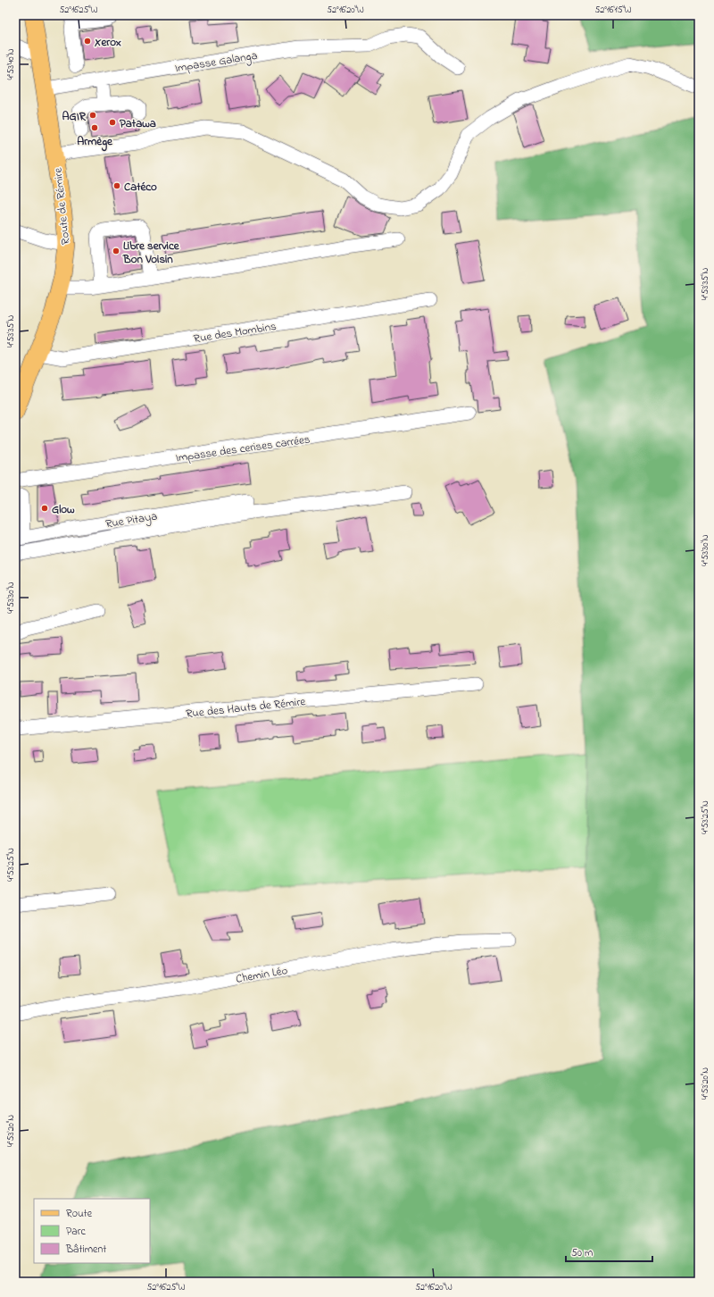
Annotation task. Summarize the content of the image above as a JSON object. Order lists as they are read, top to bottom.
{
  "streets": {
    "main road": ["Route de Rémire"],
    "street": [
      "Impasse Galanga",
      "Rue des Mombins",
      "Impasse des cerises carrées",
      "Rue Pitaya",
      "Rue des Hauts de Rémire",
      "Chemin Léo"
    ]
  },
  "crossings": [
    ["Impasse Galanga", "Route de Rémire"],
    ["Route de Rémire", "Rue des Mombins"]
  ],
  "places": [
    "Xerox",
    "AGIR",
    "Patawa",
    "Armège",
    "Catéco",
    "Libre service Bon Voisin",
    "Glow"
  ],
  "legend": ["Route", "Parc", "Bâtiment"],
  "scale_bar": "50 m",
  "coordinates": [
    "52°16'25\"W",
    "52°16'20\"W",
    "52°16'15\"W",
    "4°53'40\"N",
    "4°53'35\"N",
    "4°53'30\"N",
    "4°53'25\"N",
    "4°53'20\"N"
  ]
}
